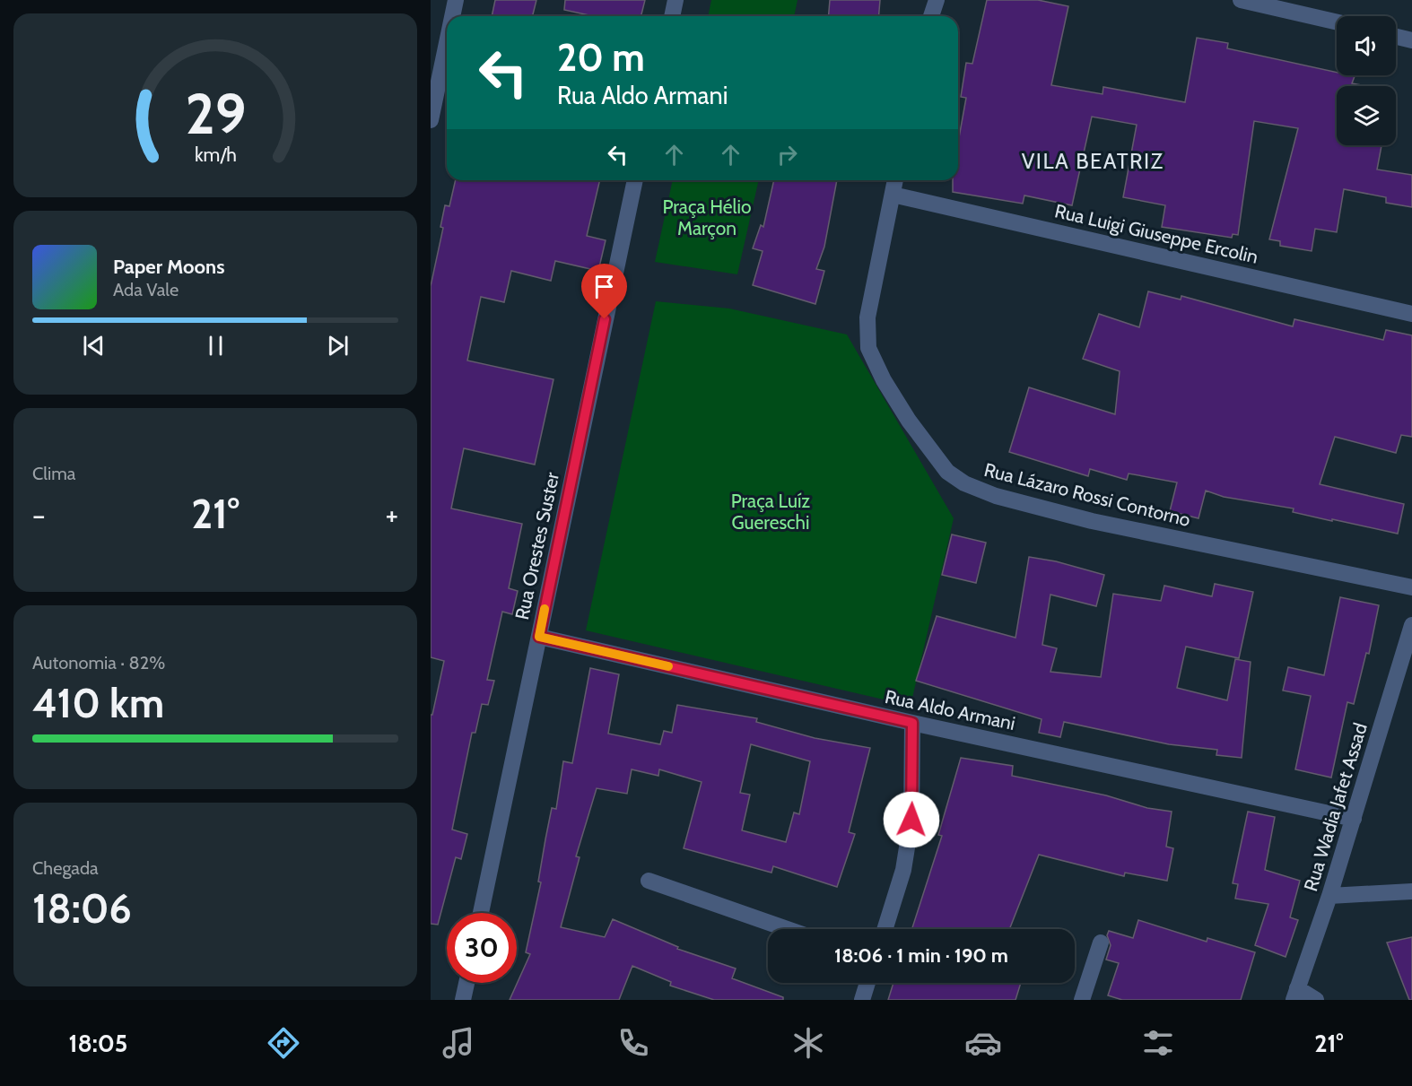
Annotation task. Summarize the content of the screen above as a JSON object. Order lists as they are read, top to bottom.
{
  "streets": {
    "street": [
      "Rua Luigi Giuseppe Ercolin",
      "Rua Lázaro Rossi Contorno",
      "Rua Orestes Suster",
      "Rua Aldo Armani",
      "Rua Wadia Jafet Assad"
    ]
  },
  "crossings": [
    ["Rua Luigi Giuseppe Ercolin", "Rua Lázaro Rossi Contorno"],
    ["Rua Orestes Suster", "Rua Aldo Armani"],
    ["Rua Aldo Armani", "Rua Wadia Jafet Assad"]
  ],
  "districts": ["VILA BEATRIZ"],
  "parks": ["Praça Hélio Marçon", "Praça Luíz Guereschi"],
  "page": {
    "turn": ["20 m", "Rua Aldo Armani"],
    "song": ["Paper Moons", "Ada Vale"],
    "tile": [
      "Clima",
      ["Autonomia · 82%", "410 km"],
      ["Chegada", "18:06"]
    ],
    "heat": ["−", "21°", "+"],
    "limit": "30",
    "trip": "18:06 · 1 min · 190 m",
    "tabs": ["18:05", "21°"],
    "gauge": ["29", "km/h"]
  }
}
